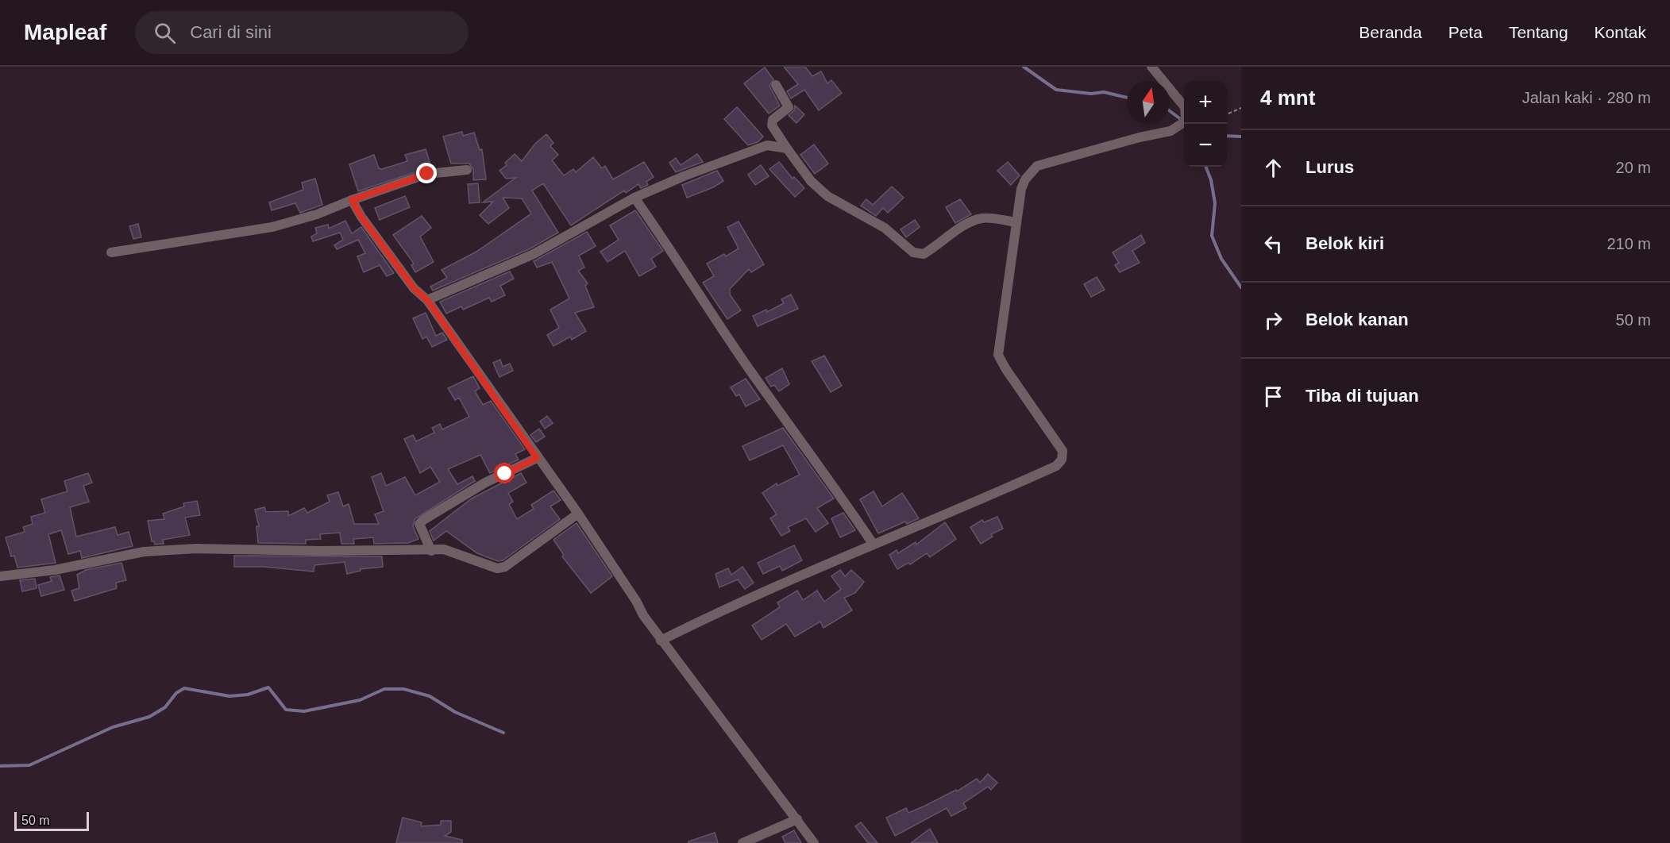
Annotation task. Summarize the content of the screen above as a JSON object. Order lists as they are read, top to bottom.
{
  "scale_bar": "50 m",
  "north": "top",
  "page": {
    "header": "Mapleaf",
    "search": "Cari di sini",
    "nav": [
      "Beranda",
      "Peta",
      "Tentang",
      "Kontak"
    ],
    "heading": ["4 mnt", "Jalan kaki · 280 m"],
    "map_buttons": ["+", "−"],
    "list": [
      ["Lurus", "20 m"],
      ["Belok kiri", "210 m"],
      ["Belok kanan", "50 m"],
      "Tiba di tujuan"
    ],
    "scale": "50 m"
  }
}
